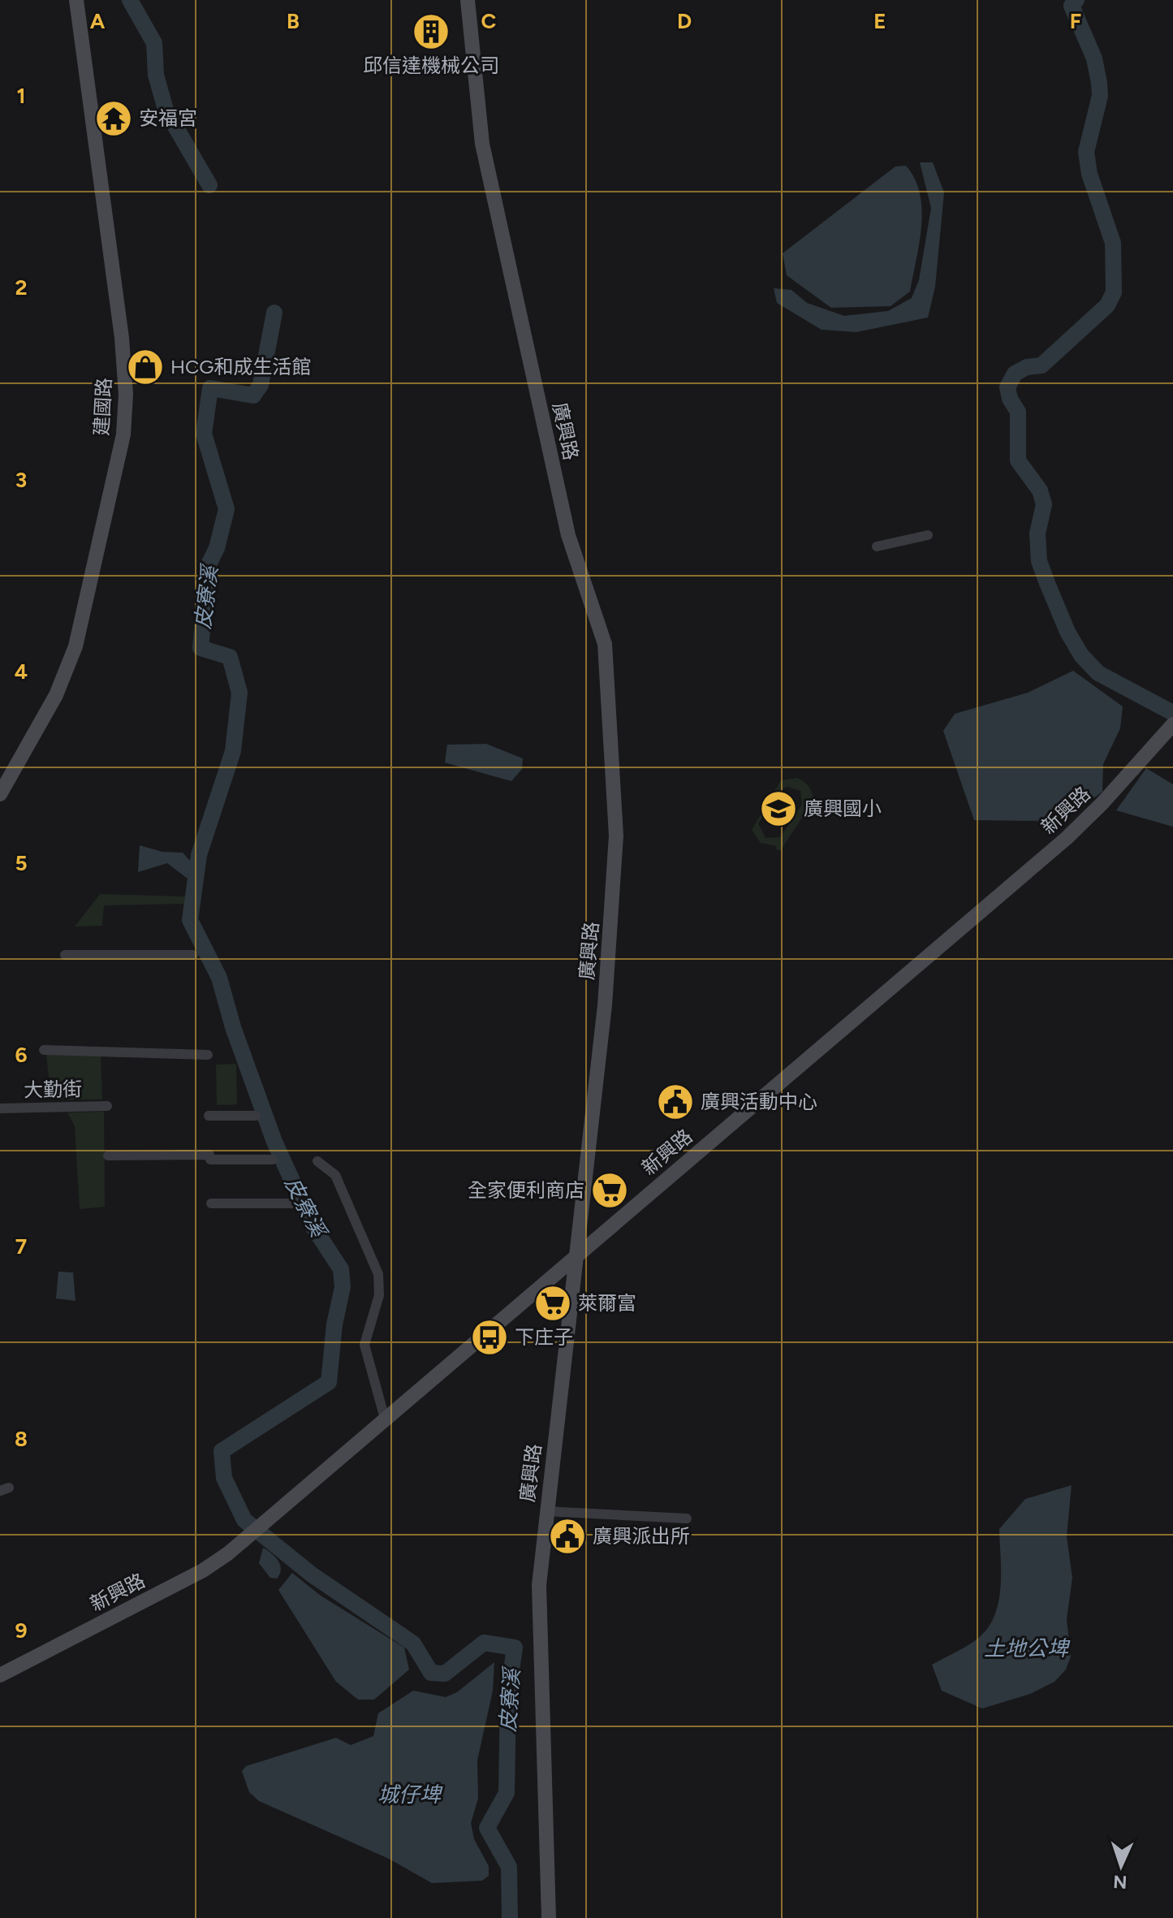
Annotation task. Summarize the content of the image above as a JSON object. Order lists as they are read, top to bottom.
{
  "streets": {
    "street": [
      "建國路",
      "廣興路",
      "新興路",
      "大勤街"
    ]
  },
  "crossings": [
    ["廣興路", "新興路"]
  ],
  "water": ["皮寮溪", "土地公埤", "城仔埤"],
  "places": {
    "building": ["邱信達機械公司"],
    "temple": ["安福宮"],
    "shop": ["HCG和成生活館"],
    "school or university": ["廣興國小"],
    "public building": ["廣興活動中心", "廣興派出所"],
    "supermarket": ["全家便利商店", "萊爾富"],
    "bus stop": ["下庄子"]
  },
  "north": "bottom",
  "grid": {
    "columns": [
      "A",
      "B",
      "C",
      "D",
      "E",
      "F"
    ],
    "rows": [
      "1",
      "2",
      "3",
      "4",
      "5",
      "6",
      "7",
      "8",
      "9"
    ]
  }
}
